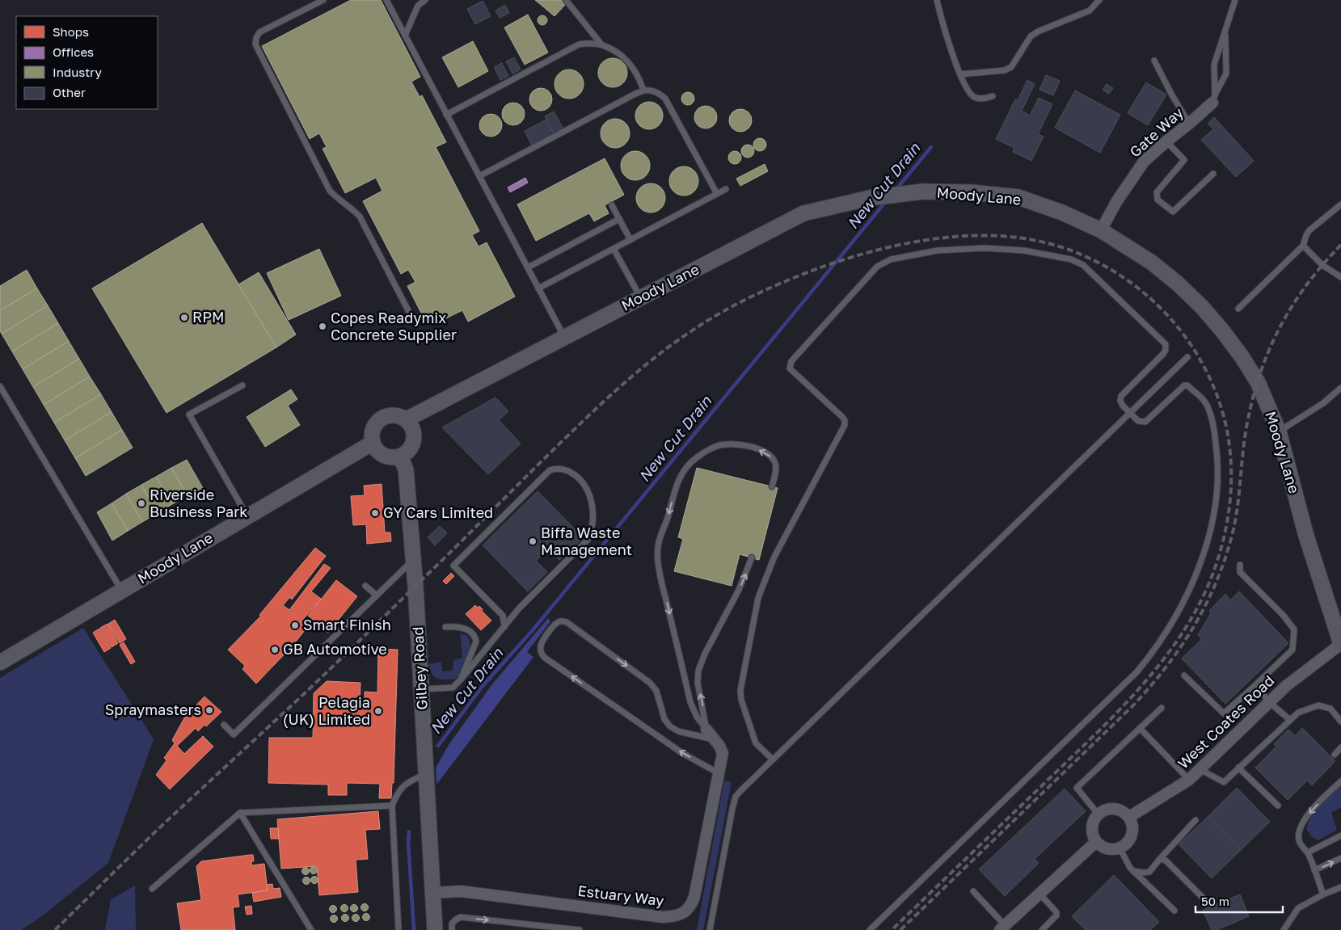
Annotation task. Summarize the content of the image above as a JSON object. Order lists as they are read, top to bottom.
{
  "streets": {
    "street": [
      "Gate Way",
      "Moody Lane",
      "Gilbey Road",
      "West Coates Road",
      "Estuary Way"
    ]
  },
  "crossings": [
    ["Gate Way", "Moody Lane"],
    ["Moody Lane", "Gilbey Road"],
    ["Moody Lane", "West Coates Road"],
    ["Gilbey Road", "Estuary Way"]
  ],
  "water": ["New Cut Drain"],
  "places": [
    "RPM",
    "Copes Readymix Concrete Supplier",
    "Riverside Business Park",
    "GY Cars Limited",
    "Biffa Waste Management",
    "Smart Finish",
    "GB Automotive",
    "Spraymasters",
    "Pelagia (UK) Limited"
  ],
  "legend": [
    "Shops",
    "Offices",
    "Industry",
    "Other"
  ],
  "scale_bar": "50 m"
}
